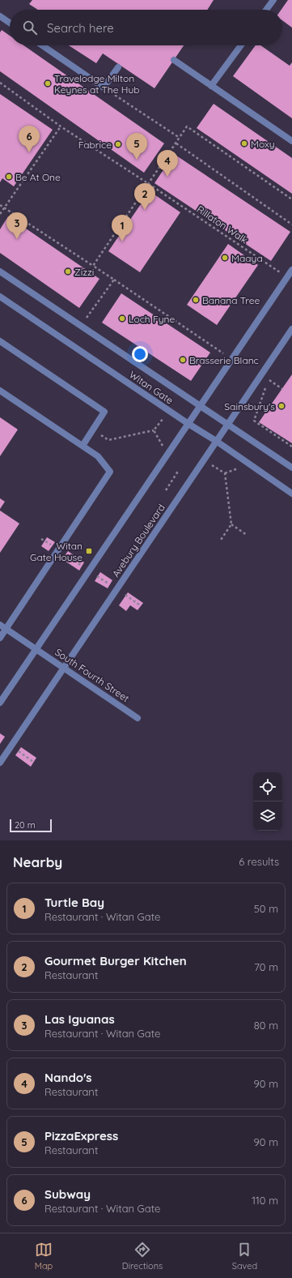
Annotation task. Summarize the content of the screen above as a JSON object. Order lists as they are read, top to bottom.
{
  "streets": {
    "street": ["Witan Gate", "Avebury Boulevard", "South Fourth Street"],
    "path": ["Rillaton Walk"]
  },
  "crossings": [
    ["Witan Gate", "Avebury Boulevard"],
    ["Avebury Boulevard", "South Fourth Street"]
  ],
  "places": {
    "other": [
      "Travelodge Milton Keynes at The Hub",
      "Moxy",
      "Fabrice",
      "Be At One",
      "Maaya",
      "Zizzi",
      "Banana Tree",
      "Loch Fyne",
      "Brasserie Blanc",
      "Sainsbury's"
    ],
    "transit": ["Witan Gate House"]
  },
  "scale_bar": "20 m",
  "page": {
    "search": "Search here",
    "pins": [
      "6",
      "5",
      "4",
      "2",
      "3",
      "1"
    ],
    "scale": "20 m",
    "heading": ["Nearby", "6 results"],
    "list": [
      {
        "mark": "1",
        "name": "Turtle Bay",
        "note": "Restaurant · Witan Gate",
        "value": "50 m"
      },
      {
        "mark": "2",
        "name": "Gourmet Burger Kitchen",
        "note": "Restaurant",
        "value": "70 m"
      },
      {
        "mark": "3",
        "name": "Las Iguanas",
        "note": "Restaurant · Witan Gate",
        "value": "80 m"
      },
      {
        "mark": "4",
        "name": "Nando's",
        "note": "Restaurant",
        "value": "90 m"
      },
      {
        "mark": "5",
        "name": "PizzaExpress",
        "note": "Restaurant",
        "value": "90 m"
      },
      {
        "mark": "6",
        "name": "Subway",
        "note": "Restaurant · Witan Gate",
        "value": "110 m"
      }
    ],
    "nav": ["Map", "Directions", "Saved"]
  }
}
